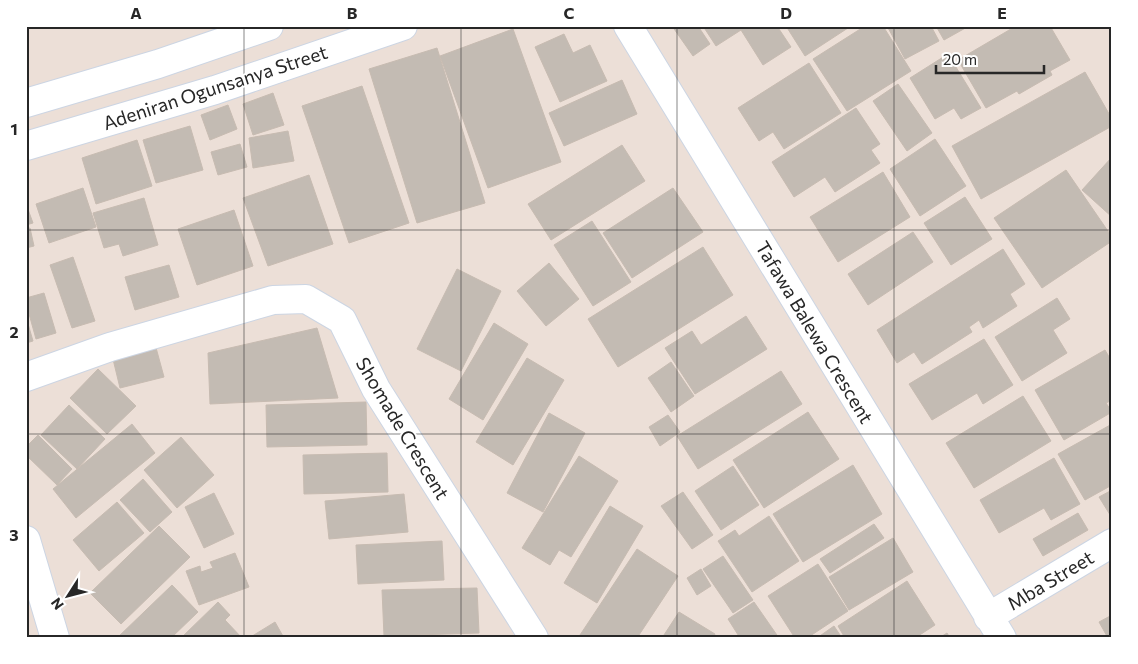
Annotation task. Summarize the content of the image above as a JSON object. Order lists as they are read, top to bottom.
{
  "streets": {
    "street": [
      "Adeniran Ogunsanya Street",
      "Tafawa Balewa Crescent",
      "Shomade Crescent",
      "Mba Street"
    ]
  },
  "crossings": [
    ["Tafawa Balewa Crescent", "Mba Street"]
  ],
  "scale_bar": "20 m",
  "north": "bottom left",
  "grid": {
    "columns": [
      "A",
      "B",
      "C",
      "D",
      "E"
    ],
    "rows": ["1", "2", "3"]
  }
}
